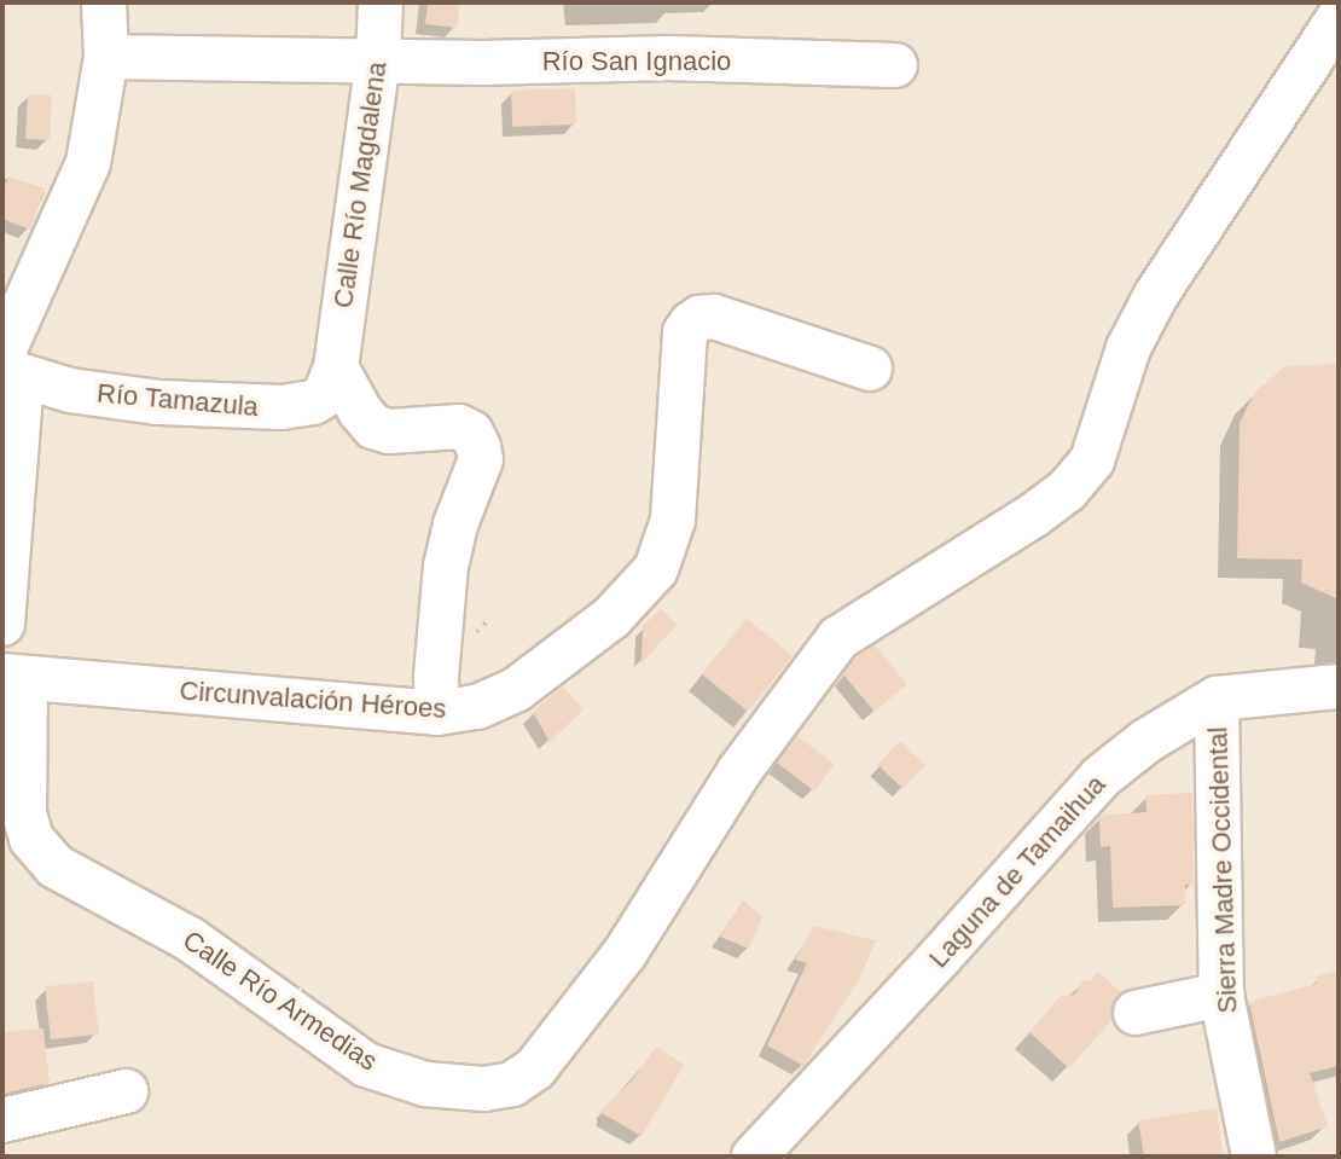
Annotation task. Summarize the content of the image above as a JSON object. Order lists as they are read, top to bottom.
{
  "streets": {
    "street": [
      "Río San Ignacio",
      "Calle Río Magdalena",
      "Río Tamazula",
      "Circunvalación Héroes",
      "Sierra Madre Occidental",
      "Laguna de Tamaihua",
      "Calle Río Armedias"
    ]
  },
  "crossings": [
    ["Río San Ignacio", "Calle Río Magdalena"],
    ["Calle Río Magdalena", "Río Tamazula"],
    ["Circunvalación Héroes", "Calle Río Armedias"],
    ["Sierra Madre Occidental", "Laguna de Tamaihua"]
  ]
}
